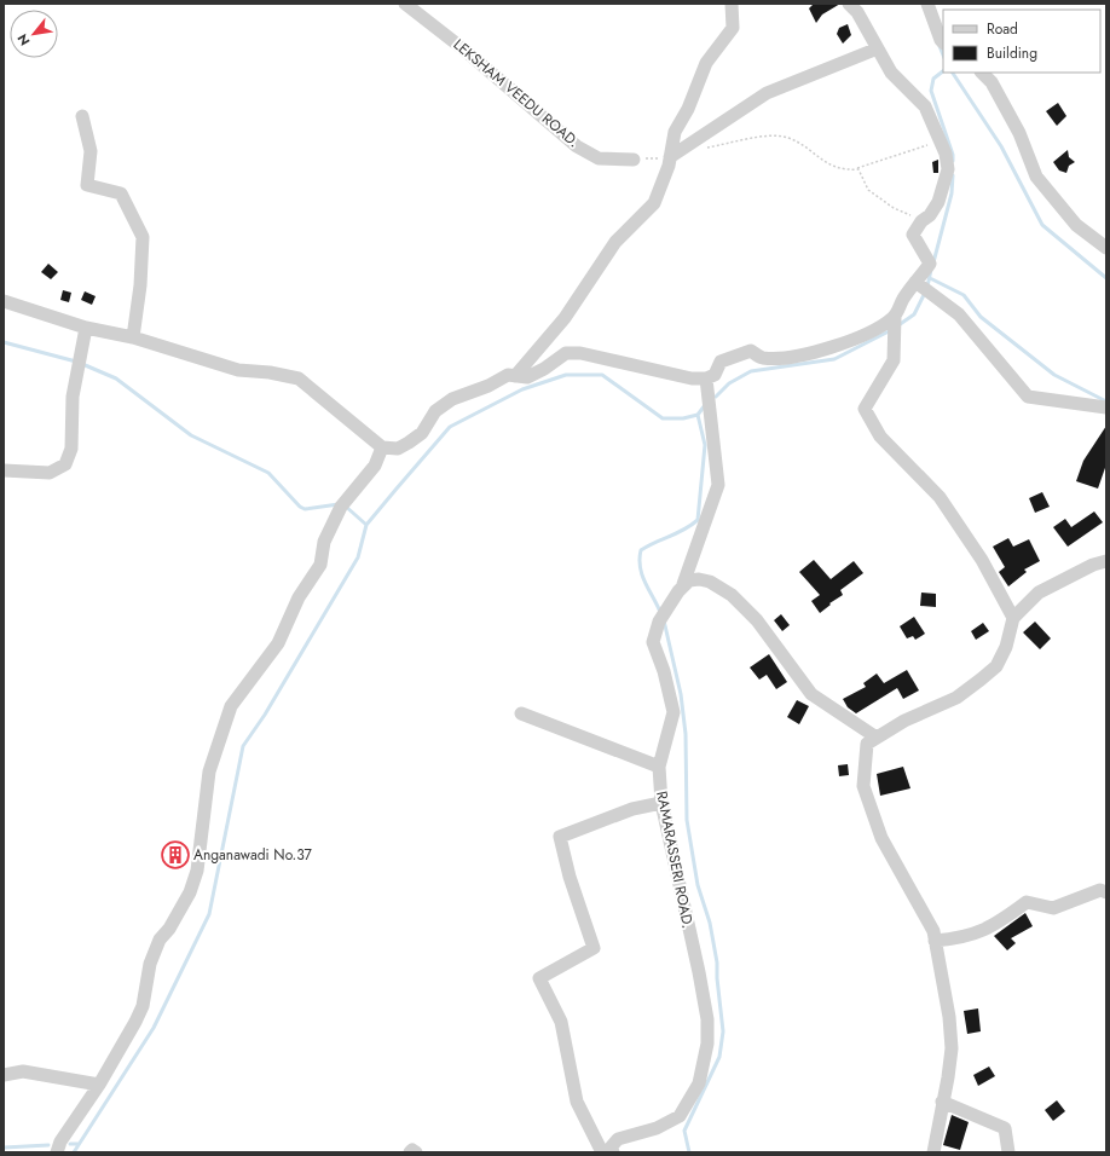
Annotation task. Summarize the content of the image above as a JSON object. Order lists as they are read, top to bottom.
{
  "streets": {
    "street": ["LEKSHAM VEEDU ROAD.", "RAMARASSERI ROAD."]
  },
  "places": {
    "building": ["Anganawadi No.37"]
  },
  "legend": ["Road", "Building"],
  "north": "bottom left"
}
